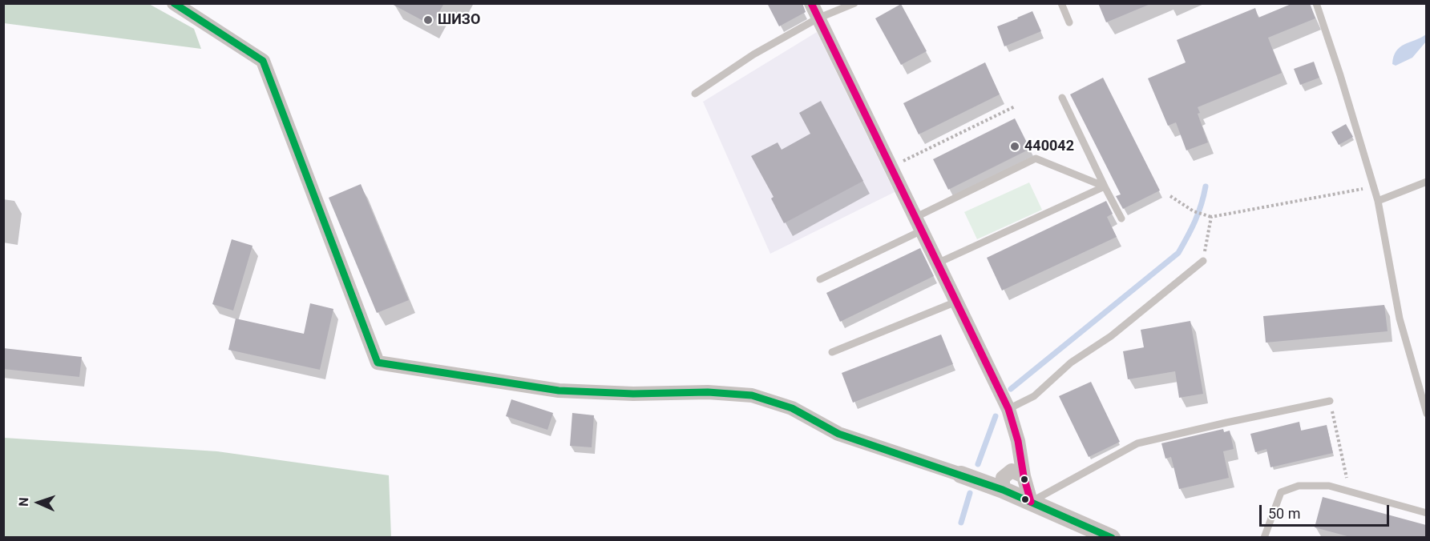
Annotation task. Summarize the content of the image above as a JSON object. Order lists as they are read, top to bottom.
{
  "places": ["ШИЗО", "440042"],
  "scale_bar": "50 m",
  "north": "left"
}
